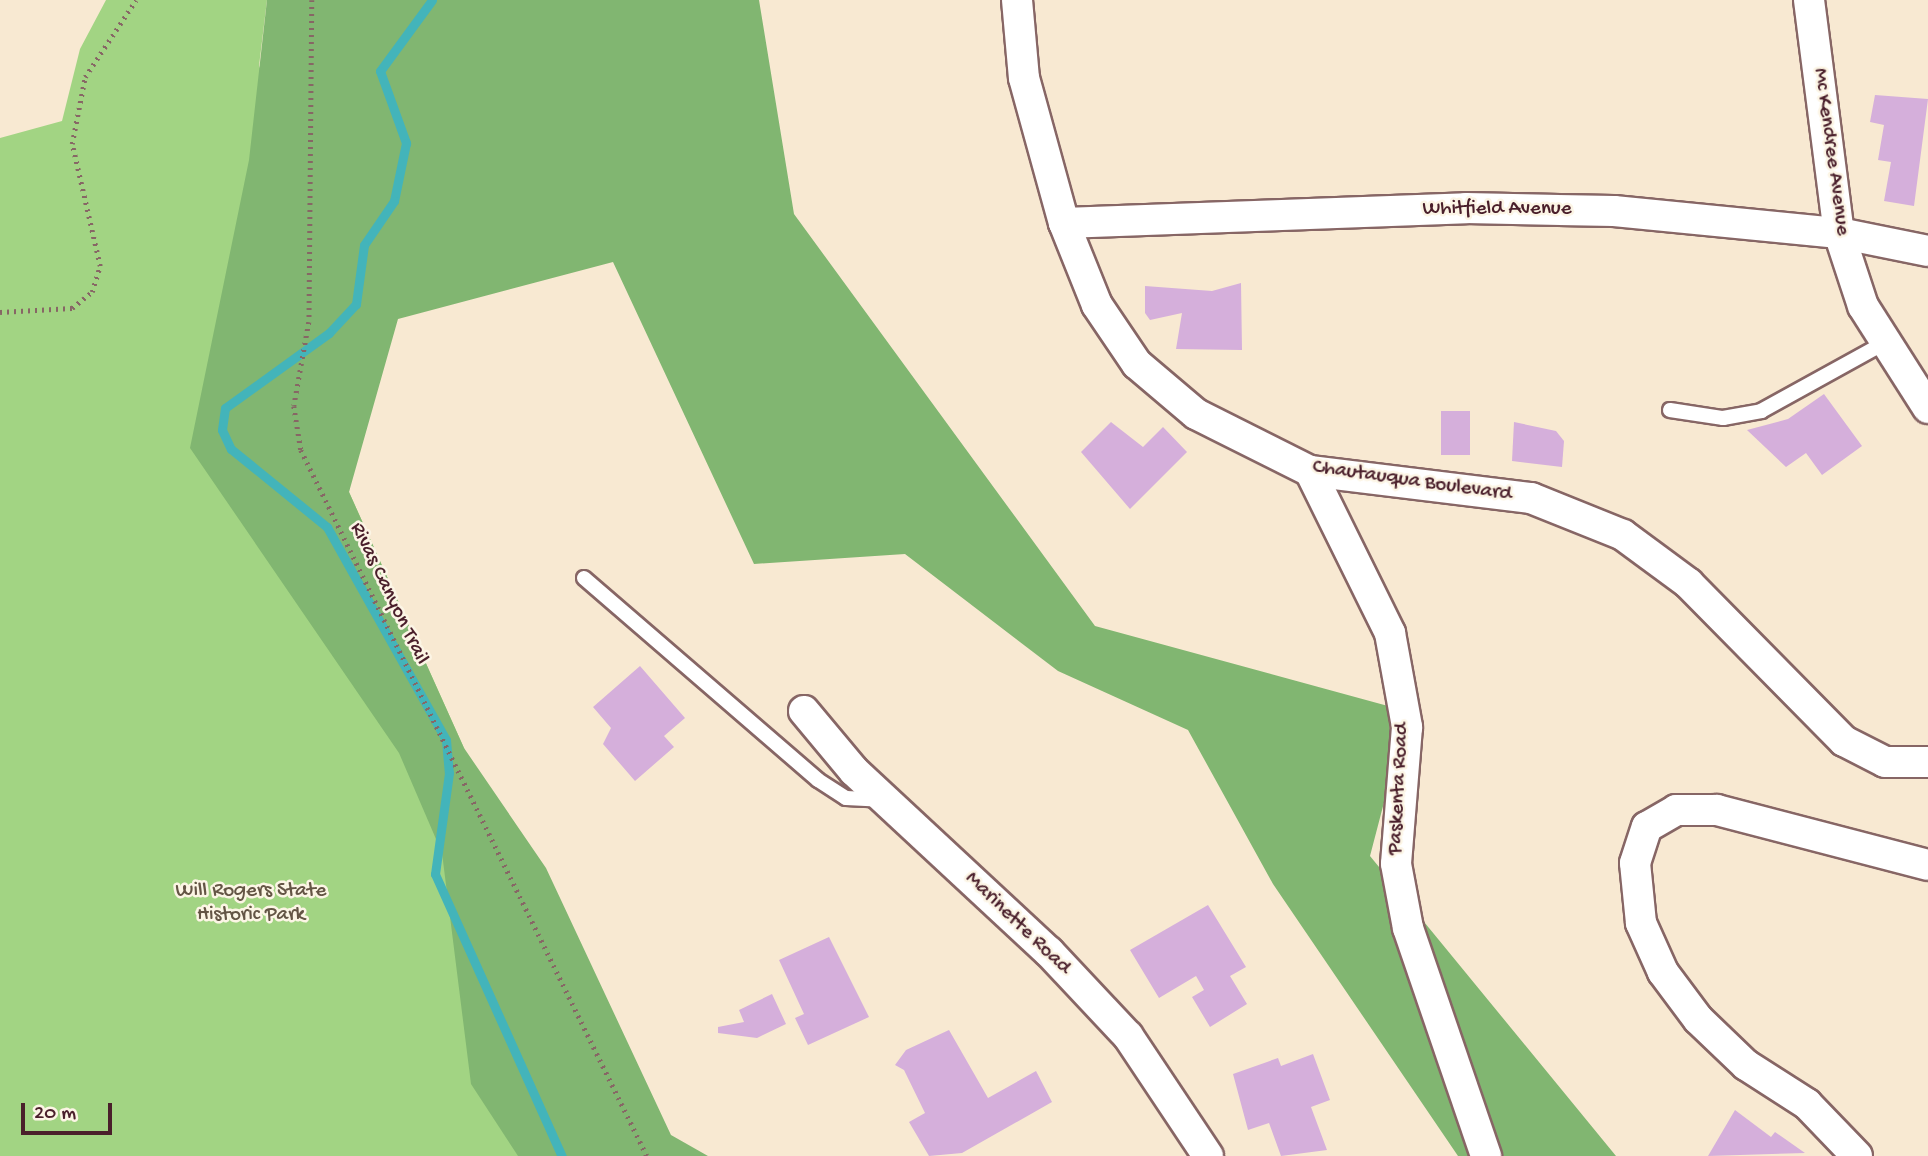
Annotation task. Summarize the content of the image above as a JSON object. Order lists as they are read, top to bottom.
{
  "streets": {
    "street": [
      "Mc Kendree Avenue",
      "Whitfield Avenue",
      "Chautauqua Boulevard",
      "Paskenta Road",
      "Marinette Road"
    ],
    "path": ["Rivas Canyon Trail"]
  },
  "crossings": [
    ["Mc Kendree Avenue", "Whitfield Avenue"],
    ["Whitfield Avenue", "Chautauqua Boulevard"],
    ["Chautauqua Boulevard", "Paskenta Road"]
  ],
  "parks": ["Will Rogers State Historic Park"],
  "scale_bar": "20 m"
}
